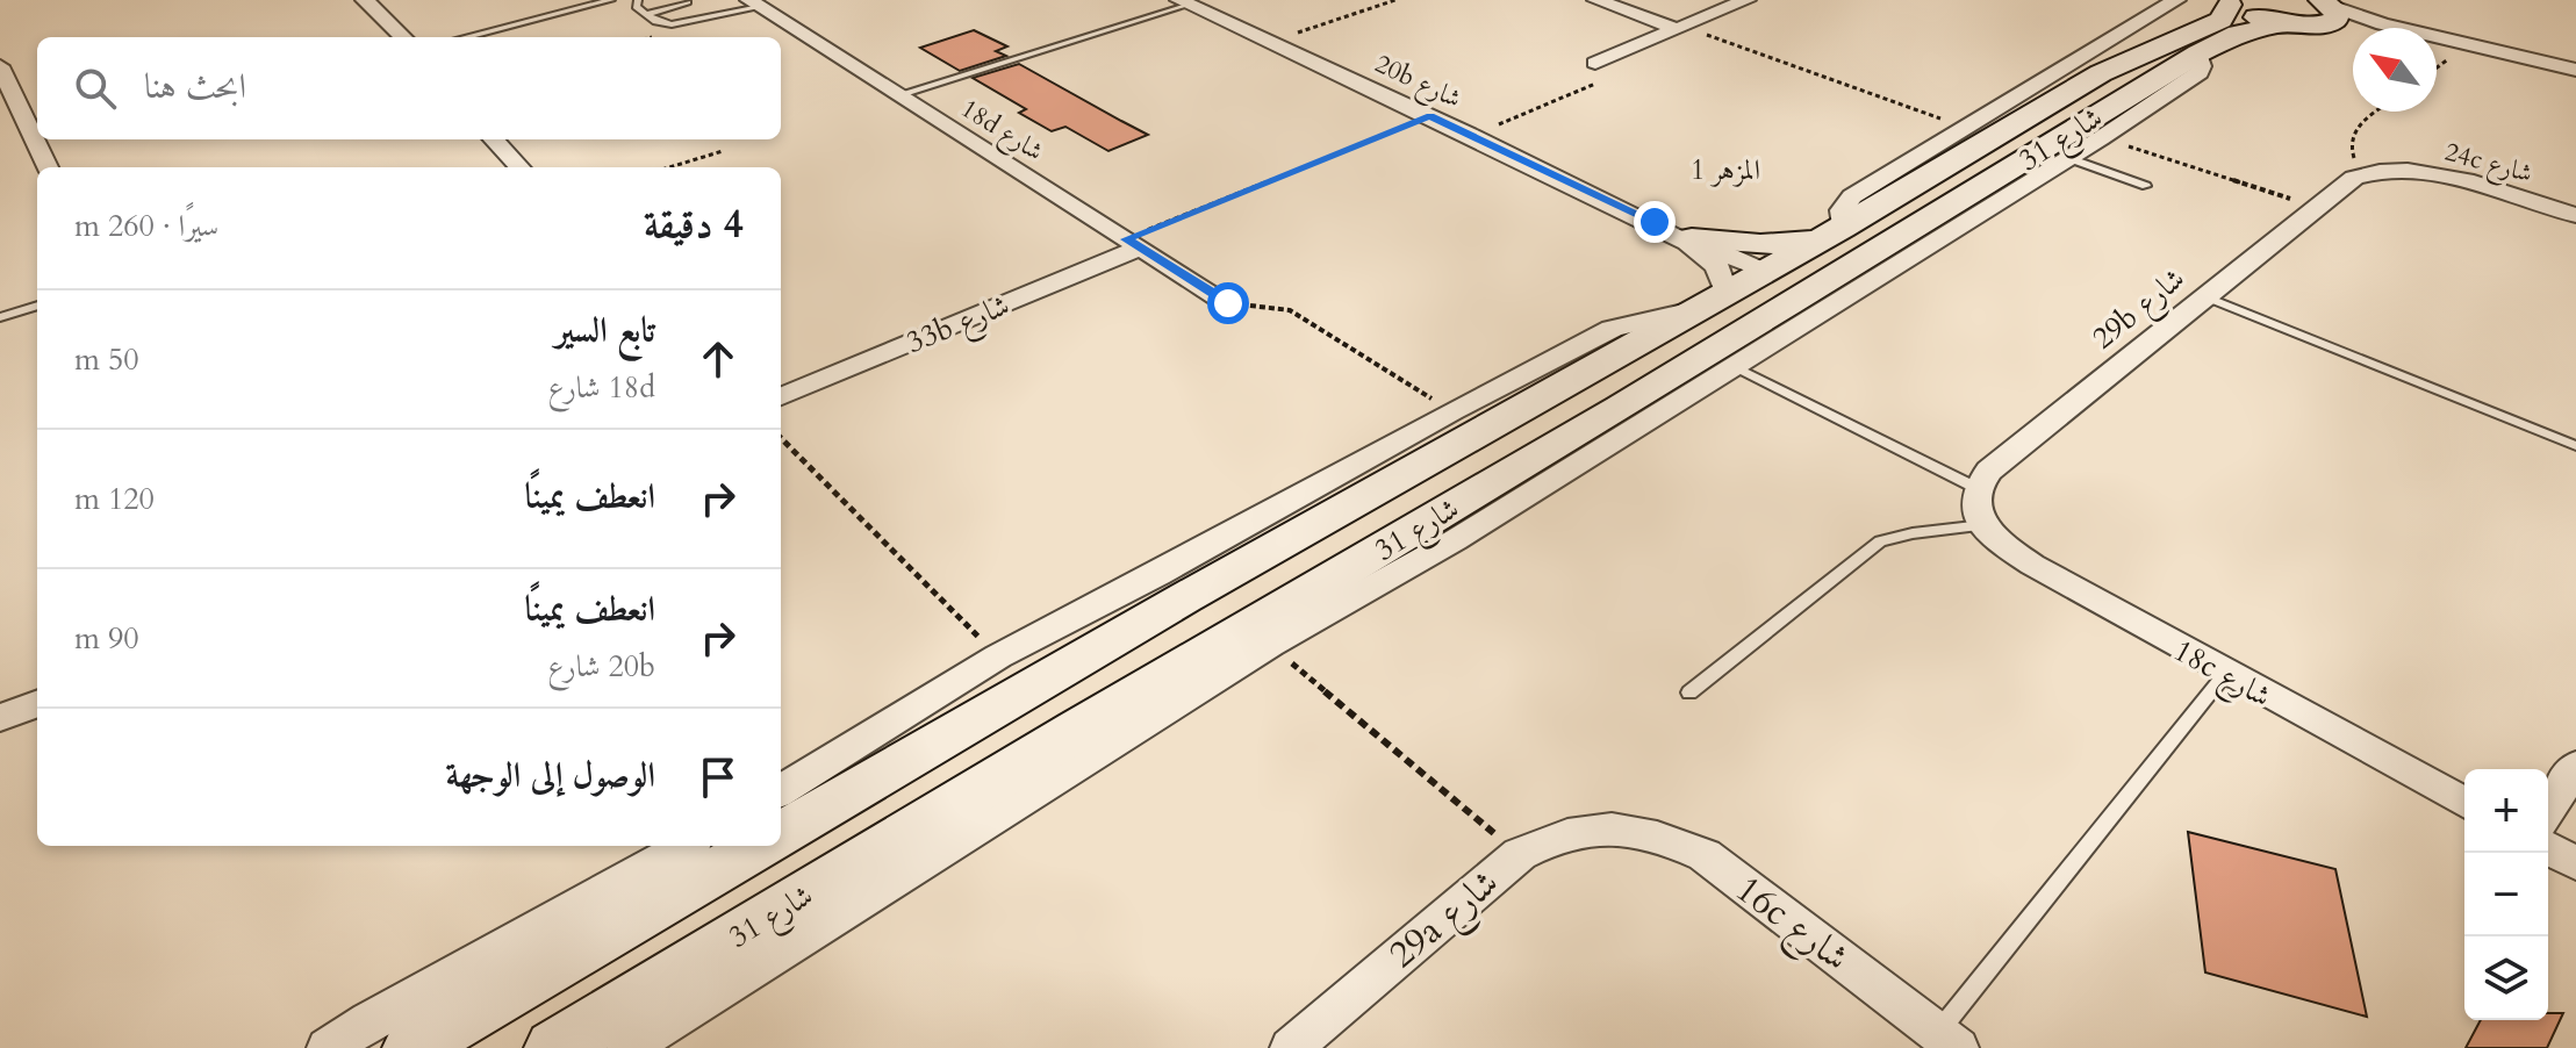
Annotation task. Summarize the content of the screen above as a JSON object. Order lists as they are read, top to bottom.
{
  "streets": {
    "street": [
      "20b شارع",
      "18d شارع",
      "شارع 31",
      "24c شارع",
      "29b شارع",
      "33b شارع",
      "18c شارع",
      "29a شارع",
      "16c شارع"
    ]
  },
  "crossings": [
    ["20b شارع", "شارع 31"],
    ["18d شارع", "33b شارع"],
    ["24c شارع", "29b شارع"],
    ["29a شارع", "16c شارع"]
  ],
  "districts": ["المزهر 1"],
  "north": "top left",
  "page": {
    "search": "ابحث هنا",
    "heading": ["4 دقيقة", "سيرًا · 260 m"],
    "list": [
      ["تابع السير", "18d شارع", "50 m"],
      ["انعطف يمينًا", "120 m"],
      ["انعطف يمينًا", "20b شارع", "90 m"],
      "الوصول إلى الوجهة"
    ],
    "map_buttons": ["+", "−"]
  }
}
